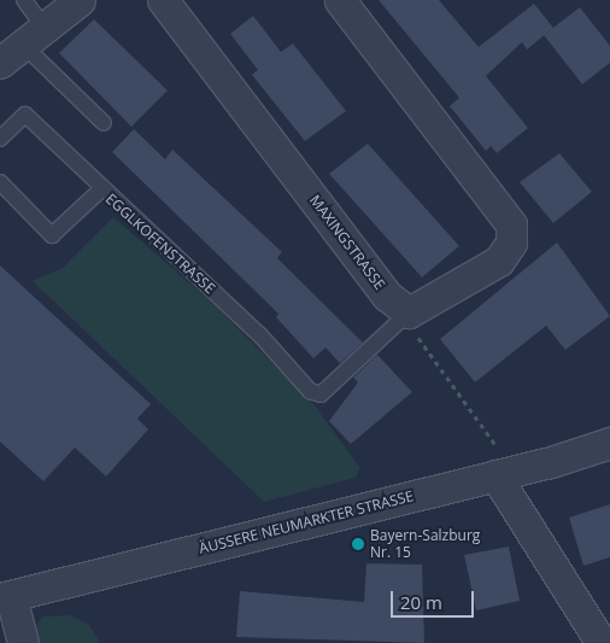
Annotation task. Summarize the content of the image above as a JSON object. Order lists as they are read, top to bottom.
{
  "streets": {
    "street": ["MAXINGSTRASSE", "ÄUSSERE NEUMARKTER STRASSE"],
    "lane": ["EGGLKOFENSTRASSE"]
  },
  "crossings": [
    ["MAXINGSTRASSE", "EGGLKOFENSTRASSE"]
  ],
  "places": ["Bayern-Salzburg Nr. 15"],
  "scale_bar": "20 m"
}
